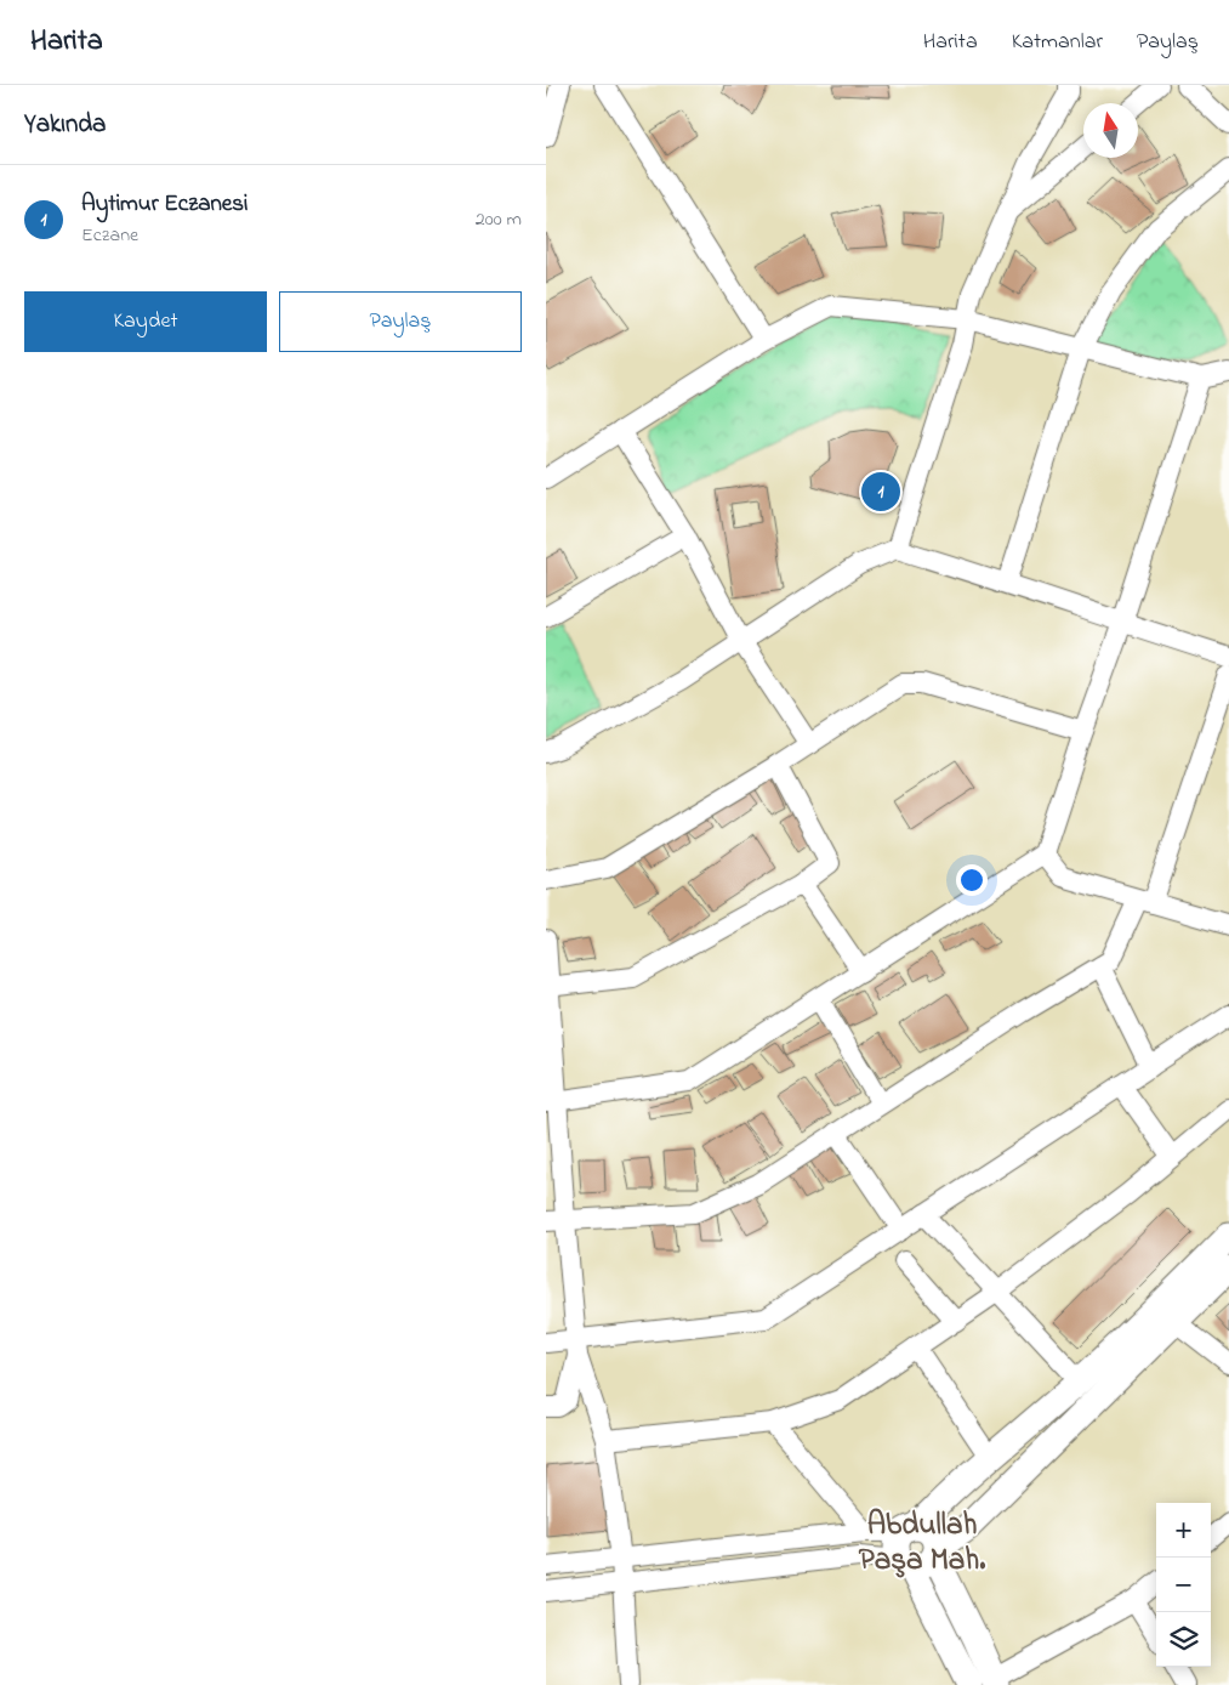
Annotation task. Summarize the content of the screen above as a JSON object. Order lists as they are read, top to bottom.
{
  "districts": ["Abdullah Paşa Mah."],
  "north": "top",
  "page": {
    "header": "Harita",
    "nav": ["Harita", "Katmanlar", "Paylaş"],
    "heading": "Yakında",
    "list": [
      {
        "mark": "1",
        "name": "Aytimur Eczanesi",
        "note": "Eczane",
        "value": "200 m"
      }
    ],
    "buttons": ["Kaydet", "Paylaş"],
    "pins": "1",
    "map_buttons": ["+", "−"]
  }
}
